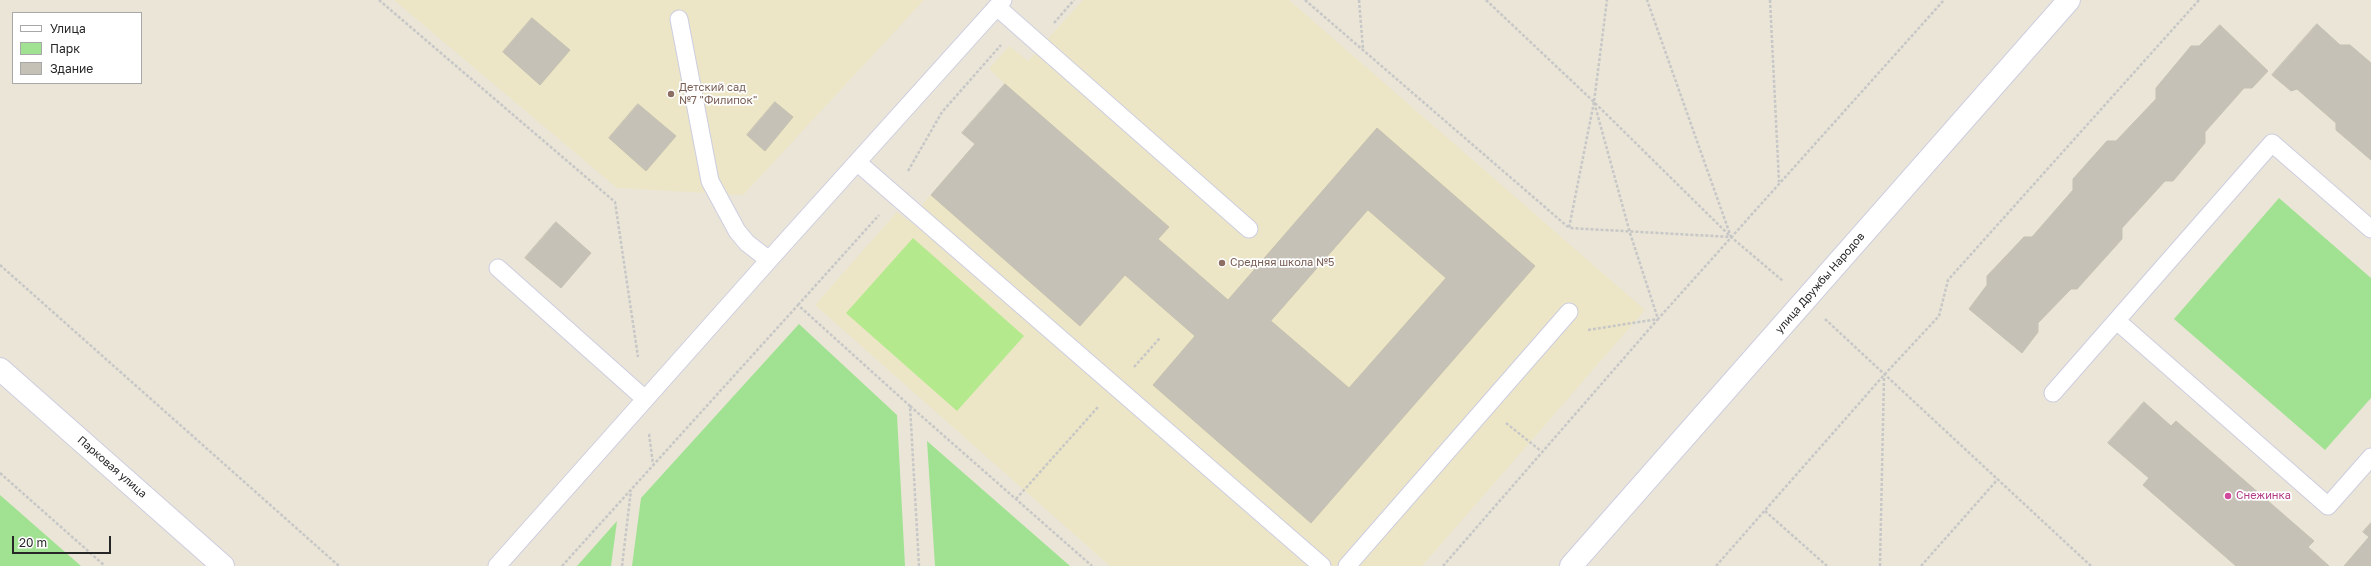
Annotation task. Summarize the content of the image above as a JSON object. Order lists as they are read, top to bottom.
{
  "streets": {
    "street": ["улица Дружбы Народов", "Парковая улица"]
  },
  "places": ["Детский сад №7 \"Филипок\"", "Средняя школа №5", "Снежинка"],
  "legend": ["Улица", "Парк", "Здание"],
  "scale_bar": "20 m"
}
